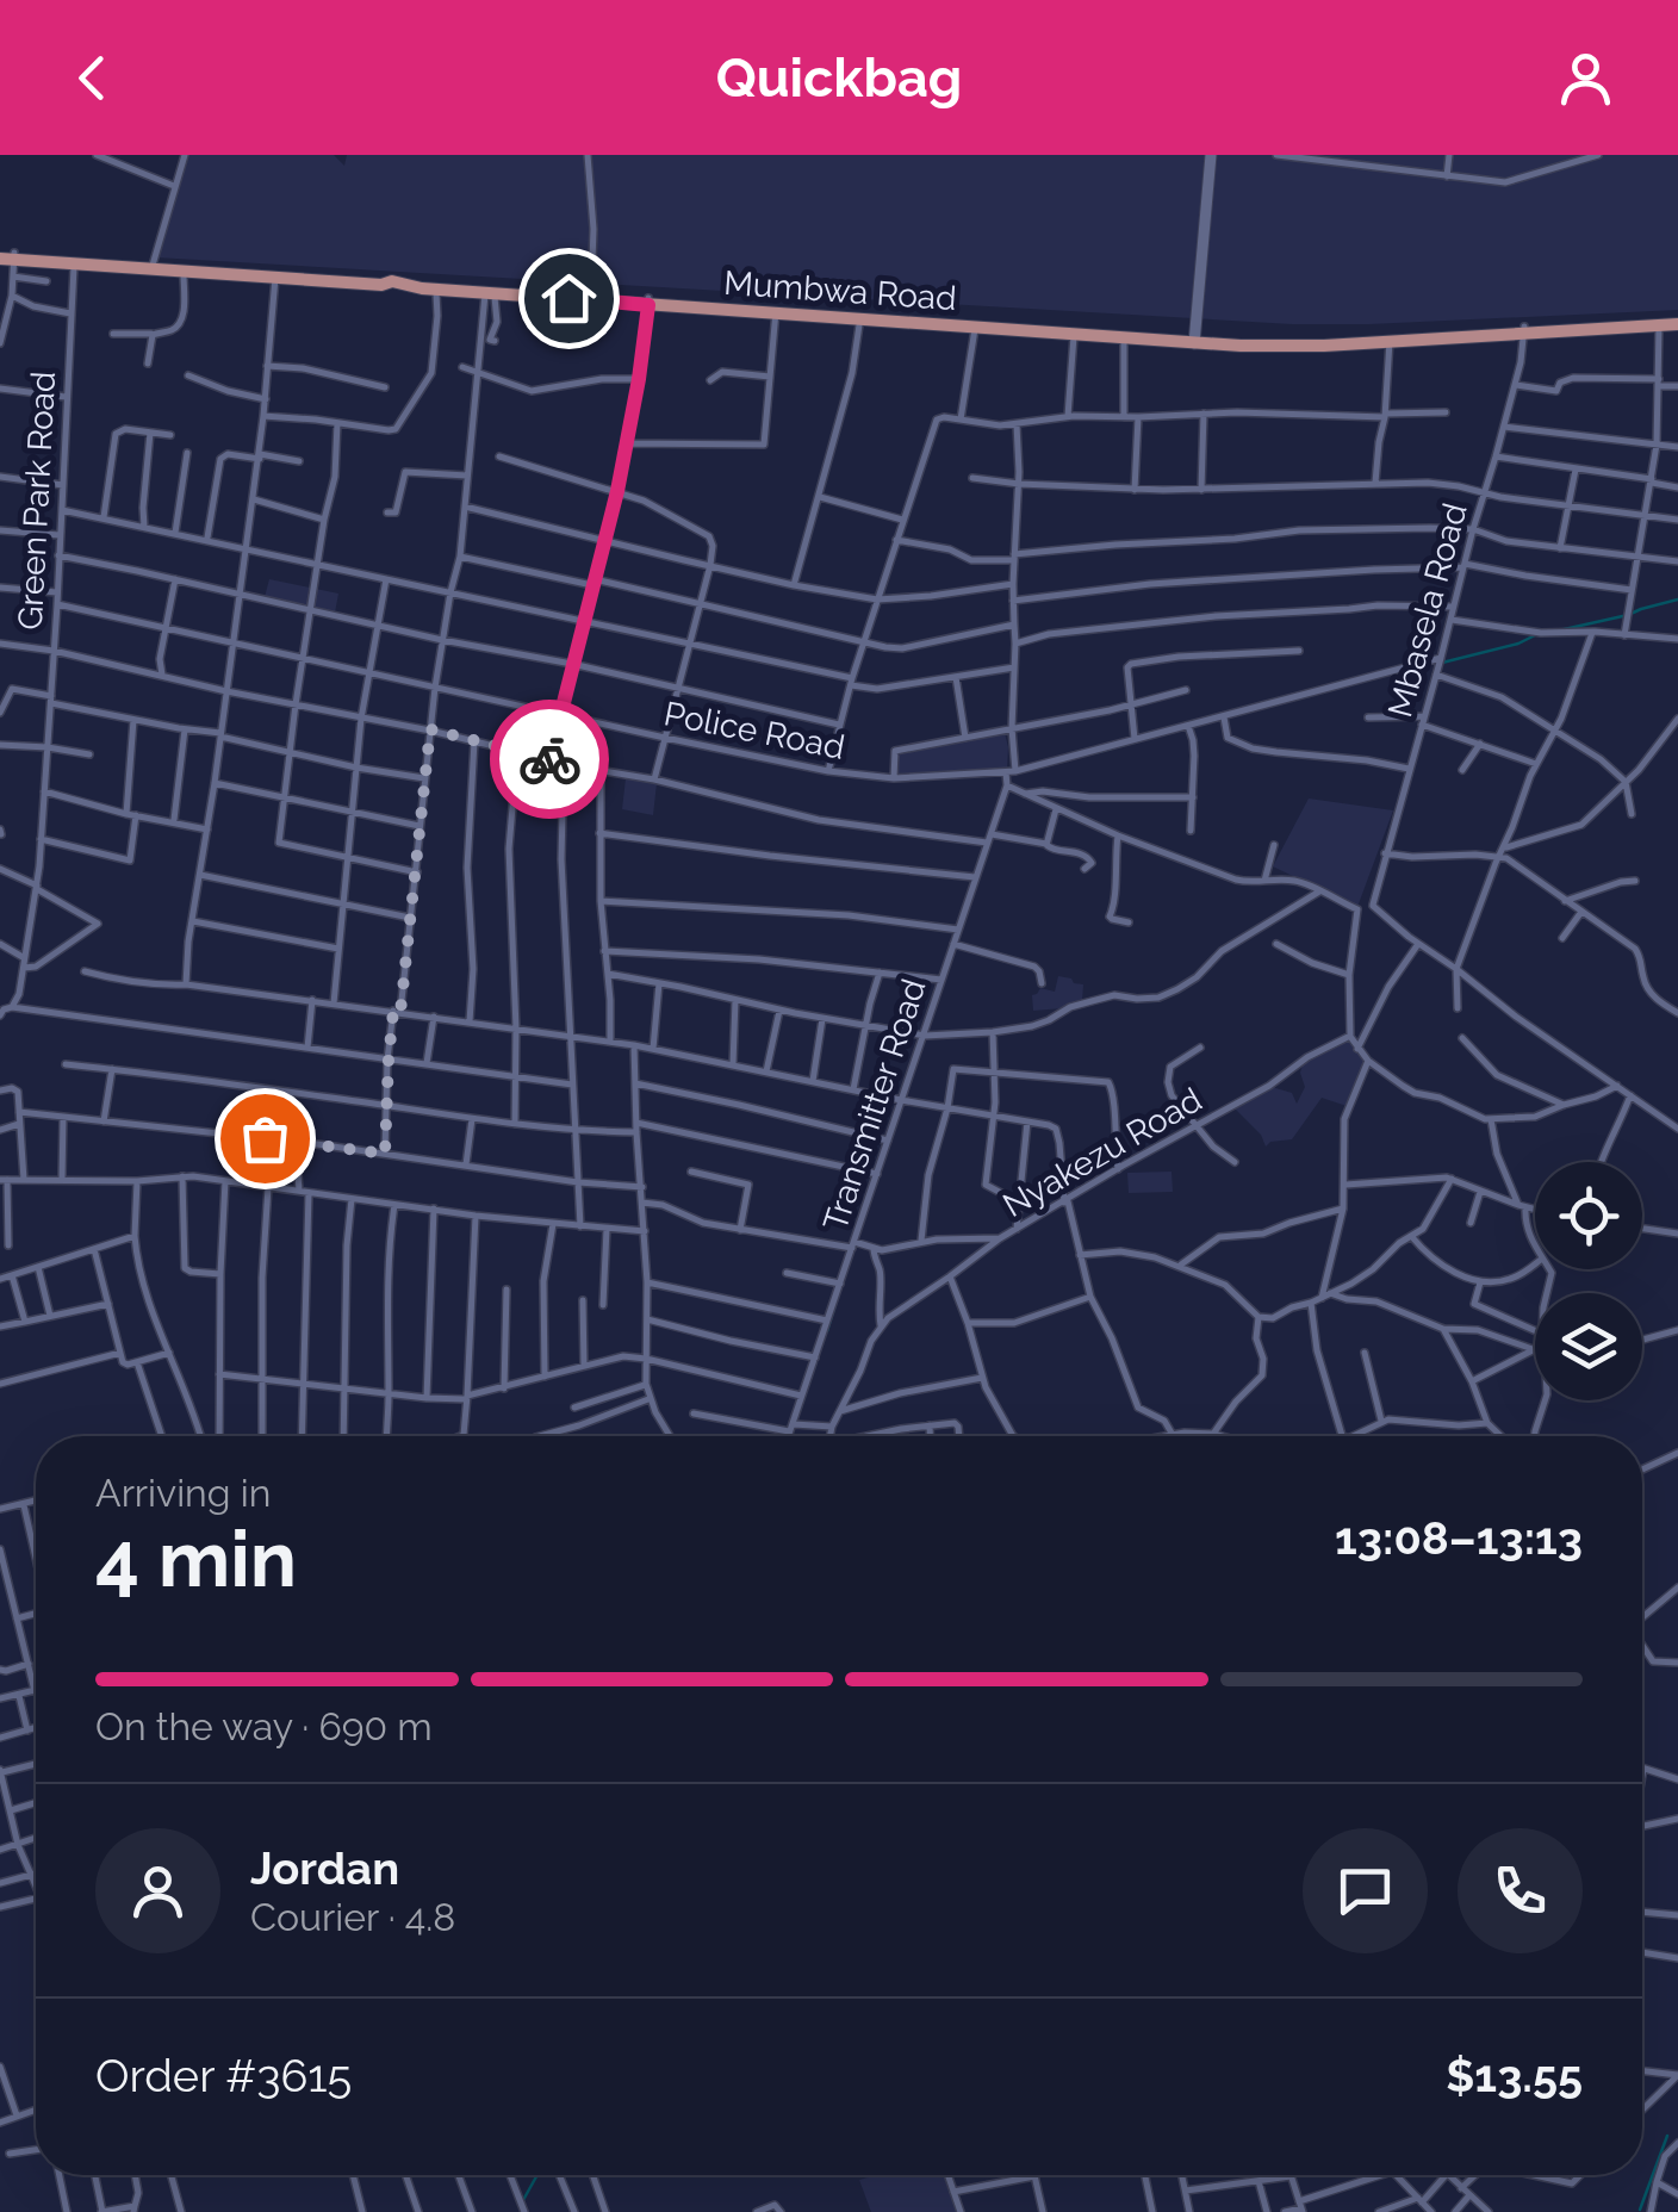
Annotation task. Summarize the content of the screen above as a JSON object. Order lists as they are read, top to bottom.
{
  "streets": {
    "main road": ["Mumbwa Road"],
    "street": [
      "Green Park Road",
      "Mbasela Road",
      "Police Road",
      "Transmitter Road",
      "Nyakezu Road"
    ]
  },
  "crossings": [
    ["Mumbwa Road", "Green Park Road"],
    ["Mumbwa Road", "Mbasela Road"],
    ["Green Park Road", "Police Road"],
    ["Mbasela Road", "Police Road"],
    ["Police Road", "Transmitter Road"]
  ],
  "page": {
    "header": "Quickbag",
    "heading": ["4 min", "Arriving in", "13:08–13:13"],
    "panel": [
      "Jordan",
      "Courier · 4.8",
      "Order #3615",
      "$13.55"
    ],
    "bar": "On the way · 690 m"
  }
}
